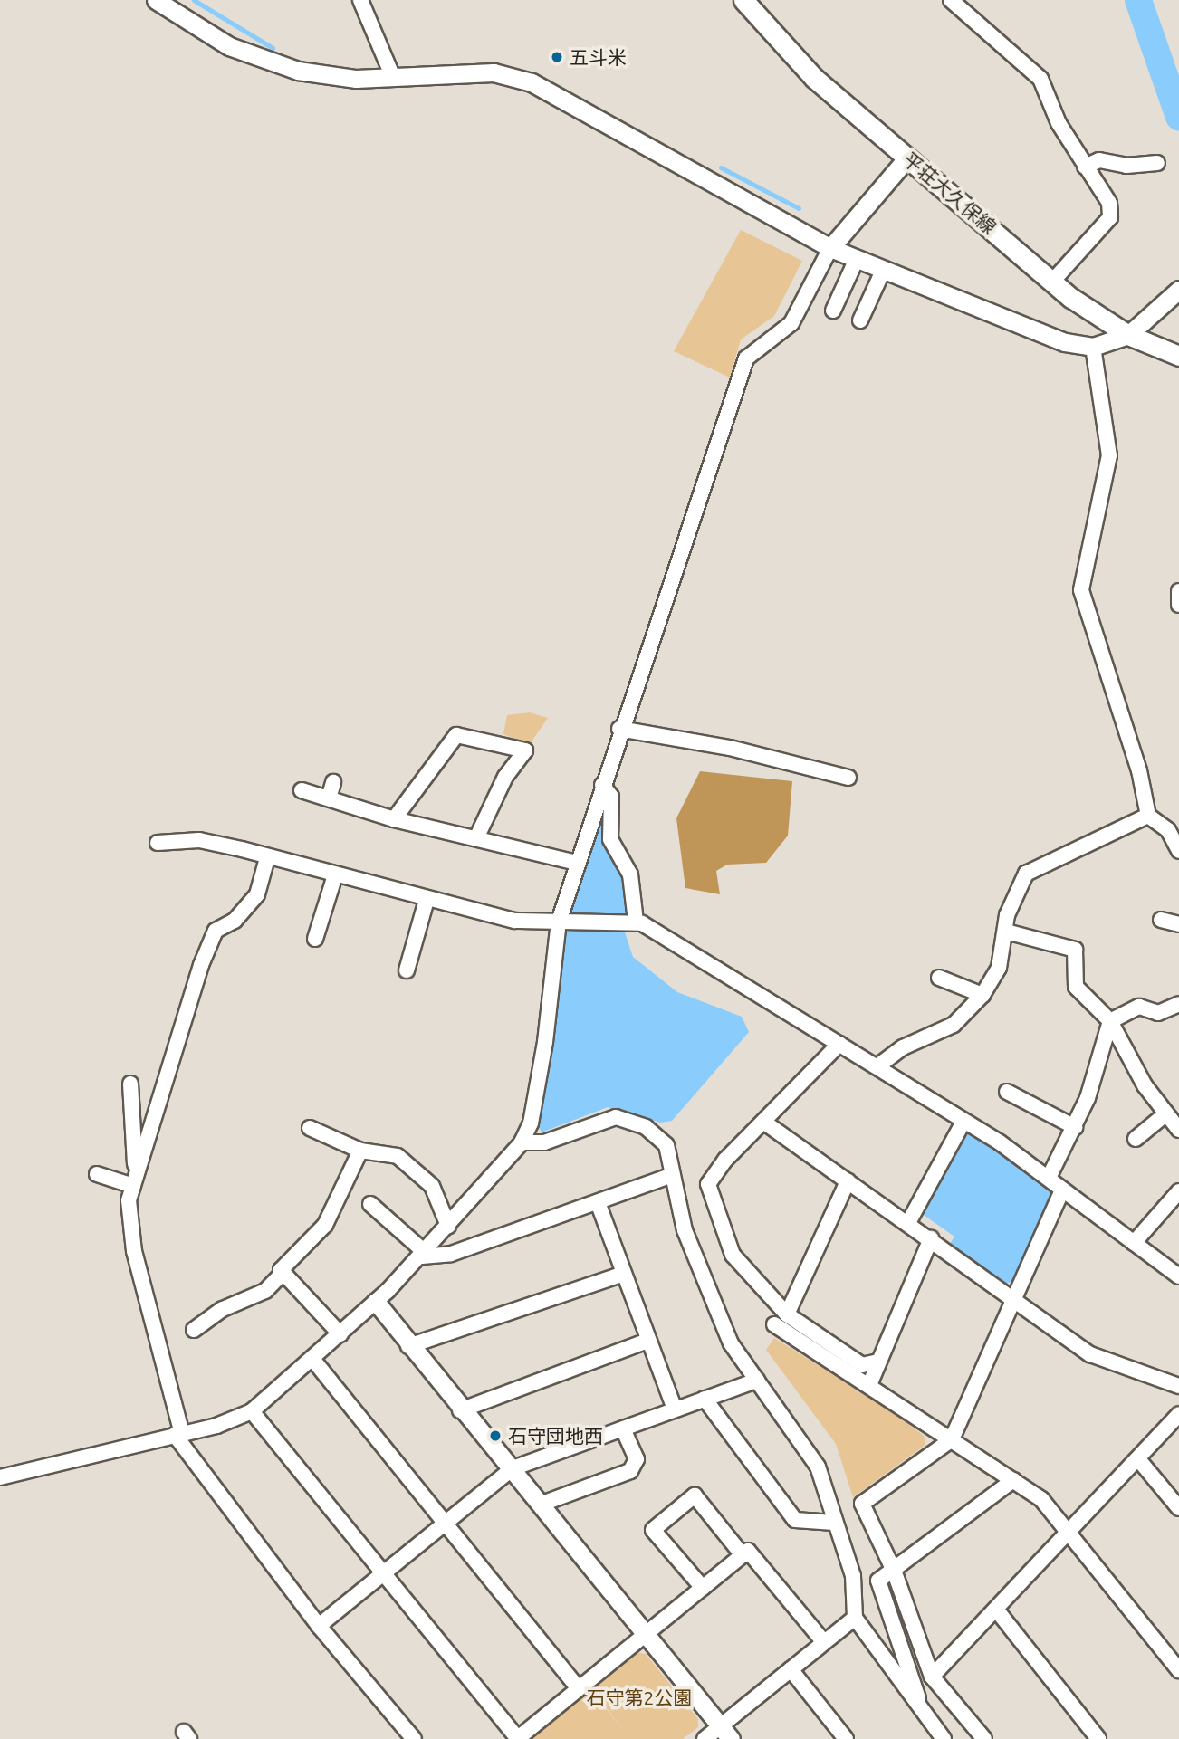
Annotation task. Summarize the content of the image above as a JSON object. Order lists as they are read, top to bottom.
{
  "streets": {
    "main road": ["平荘大久保線"]
  },
  "parks": ["石守第2公園"],
  "places": ["五斗米", "石守団地西"]
}
